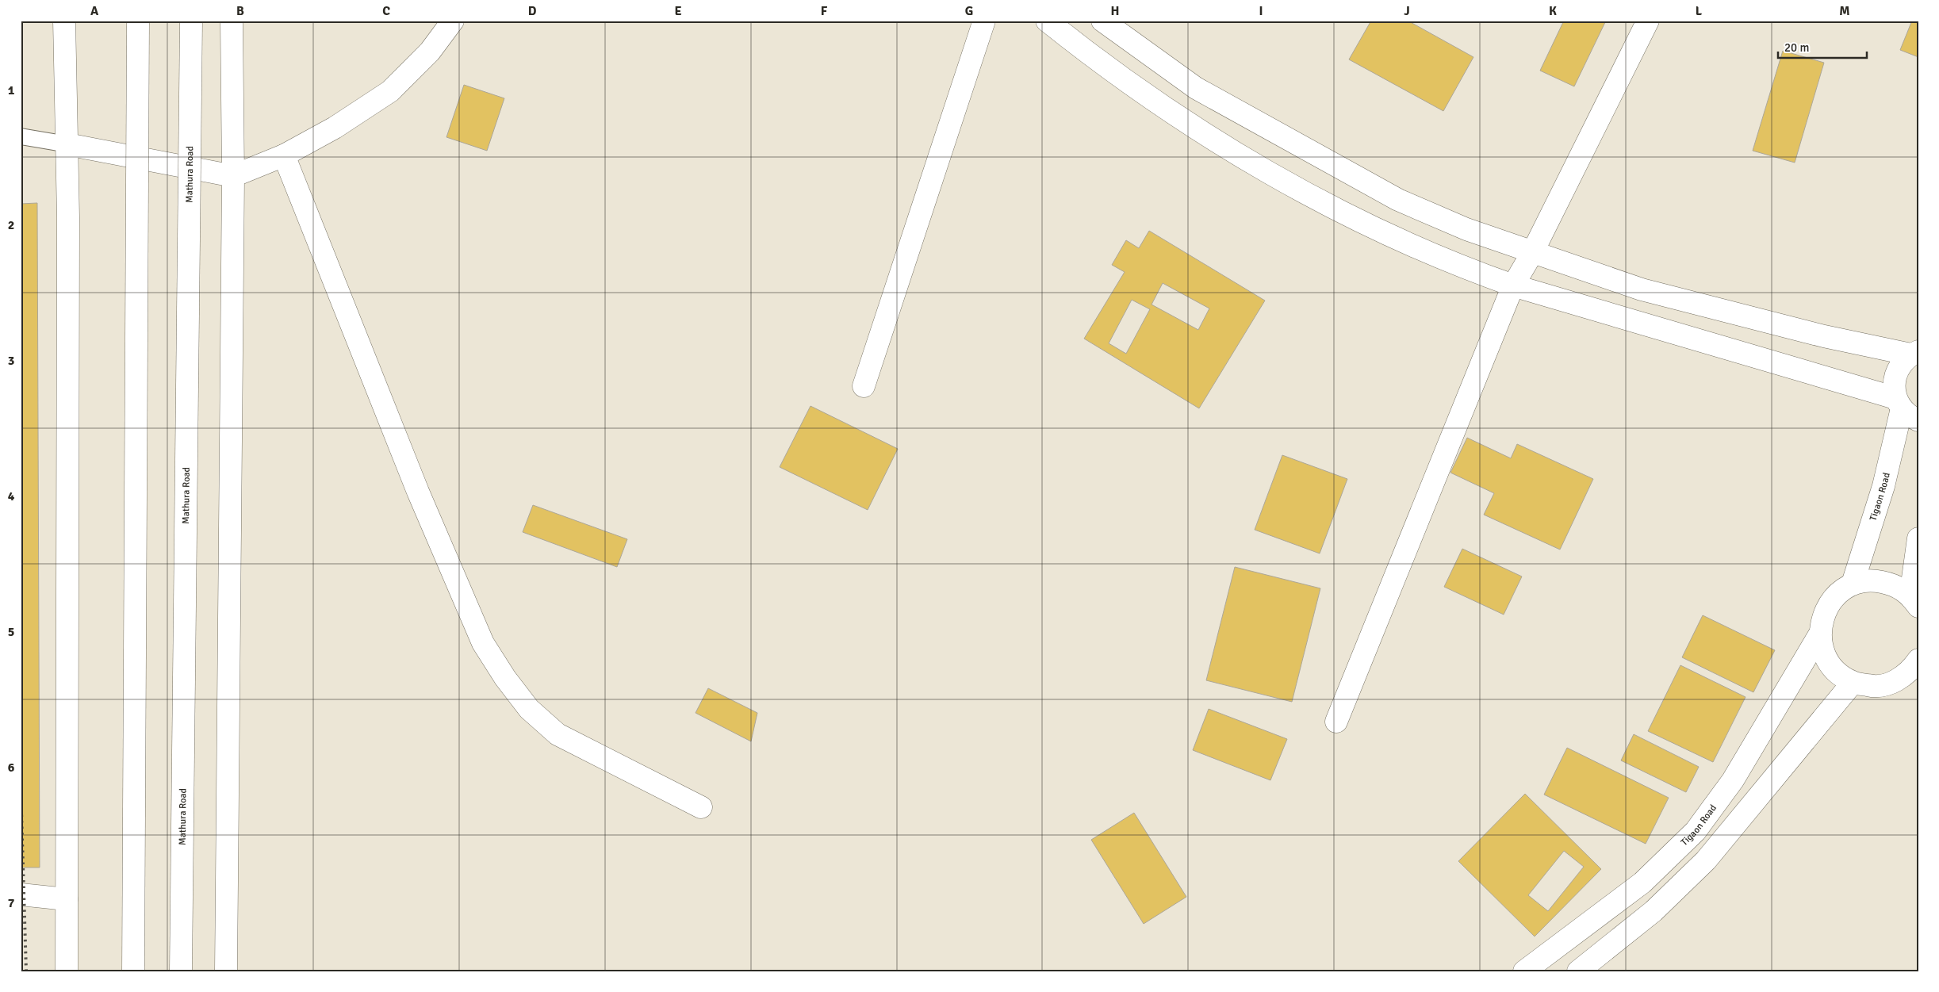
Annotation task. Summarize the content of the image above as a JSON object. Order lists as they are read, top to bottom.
{
  "streets": {
    "main road": ["Mathura Road", "Tigaon Road"]
  },
  "scale_bar": "20 m",
  "grid": {
    "columns": [
      "A",
      "B",
      "C",
      "D",
      "E",
      "F",
      "G",
      "H",
      "I",
      "J",
      "K",
      "L",
      "M"
    ],
    "rows": [
      "1",
      "2",
      "3",
      "4",
      "5",
      "6",
      "7"
    ]
  }
}
